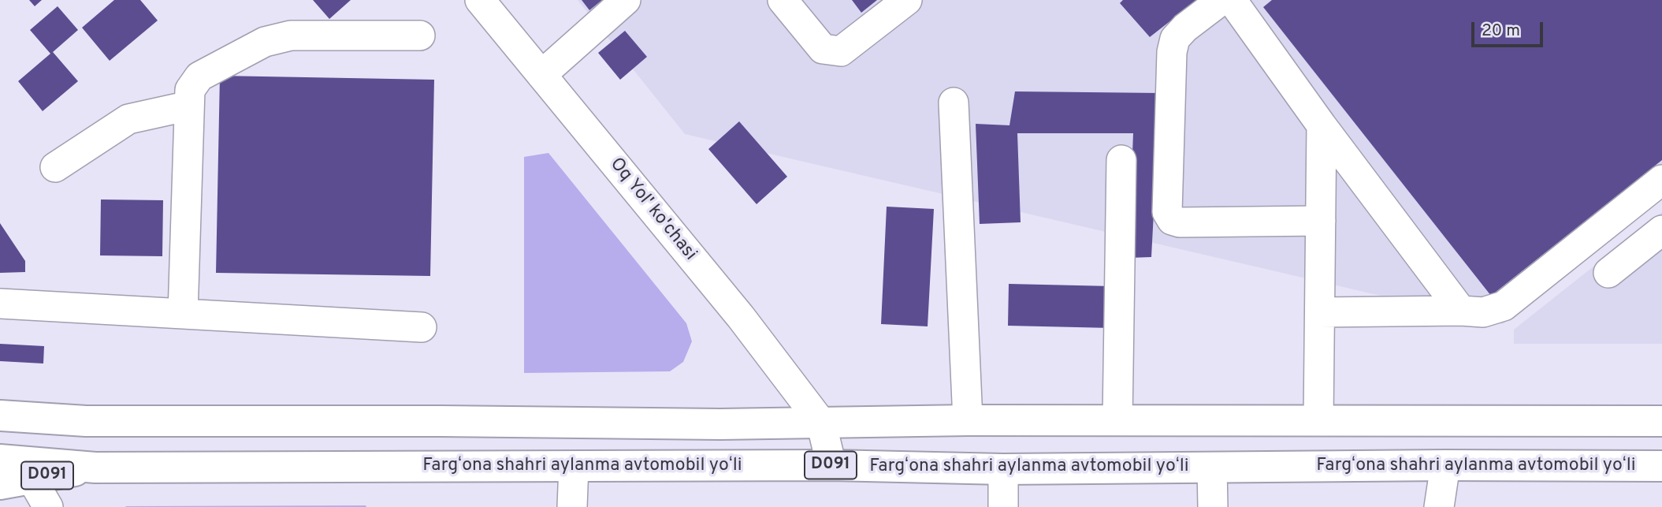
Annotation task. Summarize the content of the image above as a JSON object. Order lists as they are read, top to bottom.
{
  "streets": {
    "main road": ["D091", "Fargʻona shahri aylanma avtomobil yoʻli"],
    "street": ["Oq Yol' ko'chasi"]
  },
  "crossings": [
    ["D091", "Fargʻona shahri aylanma avtomobil yoʻli"]
  ],
  "scale_bar": "20 m"
}
